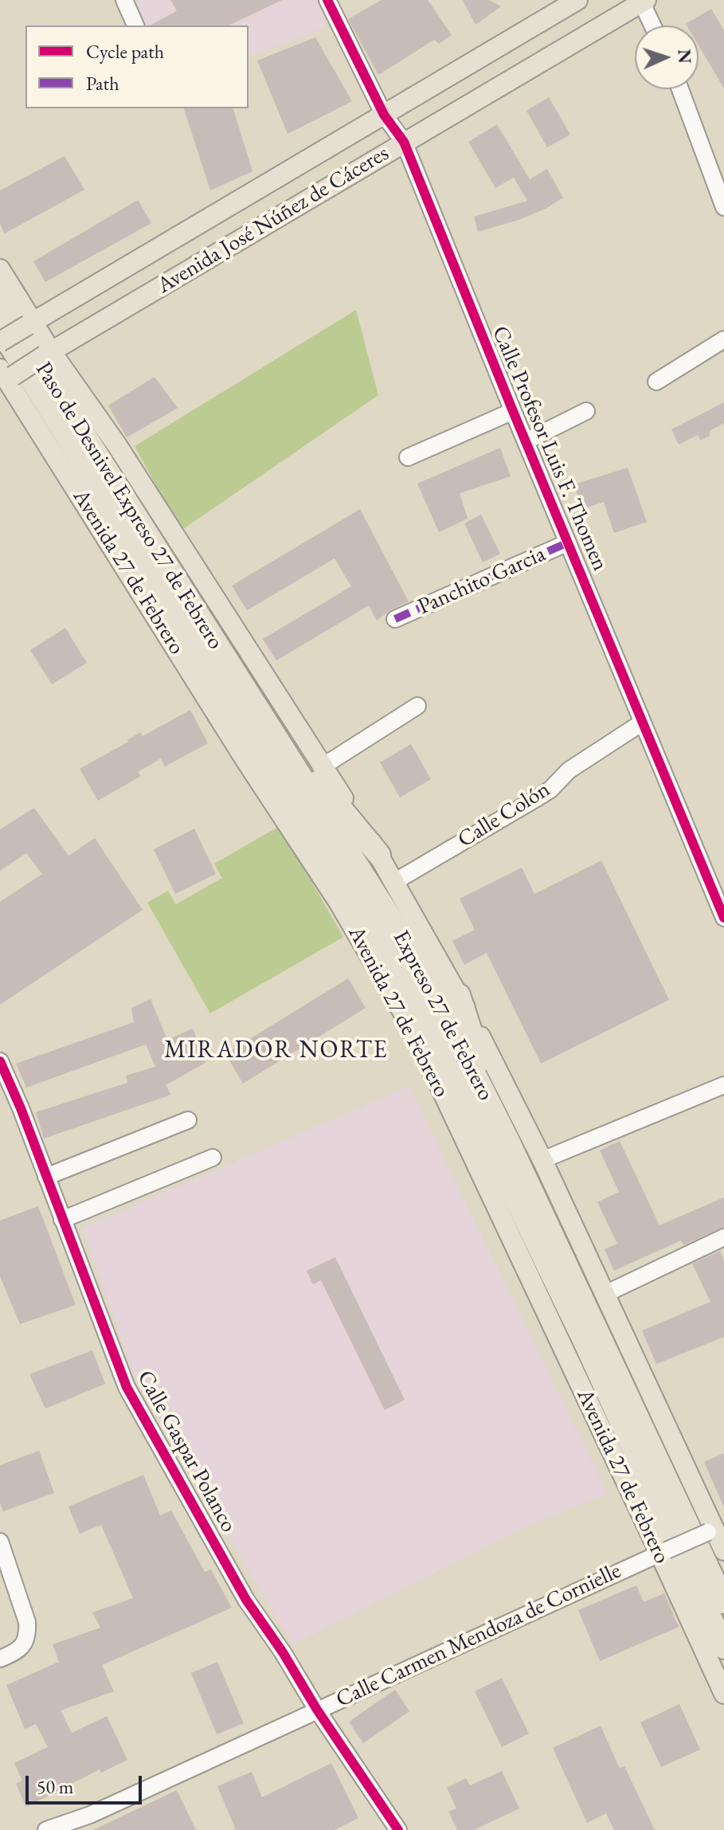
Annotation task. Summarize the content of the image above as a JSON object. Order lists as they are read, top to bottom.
{
  "streets": {
    "highway": ["Paso de Desnivel Expreso 27 de Febrero", "Expreso 27 de Febrero"],
    "main road": ["Avenida José Núñez de Cáceres", "Avenida 27 de Febrero"],
    "street": [
      "Calle Profesor Luis F. Thomen",
      "Panchito Garcia",
      "Calle Colón",
      "Calle Gaspar Polanco",
      "Calle Carmen Mendoza de Cornielle"
    ]
  },
  "crossings": [
    ["Avenida José Núñez de Cáceres", "Calle Profesor Luis F. Thomen"],
    ["Avenida José Núñez de Cáceres", "Avenida 27 de Febrero"],
    ["Calle Profesor Luis F. Thomen", "Panchito Garcia"],
    ["Calle Profesor Luis F. Thomen", "Calle Colón"],
    ["Paso de Desnivel Expreso 27 de Febrero", "Expreso 27 de Febrero"],
    ["Avenida 27 de Febrero", "Calle Carmen Mendoza de Cornielle"],
    ["Calle Gaspar Polanco", "Calle Carmen Mendoza de Cornielle"]
  ],
  "districts": ["MIRADOR NORTE"],
  "legend": ["Cycle path", "Path"],
  "scale_bar": "50 m",
  "north": "right"
}
